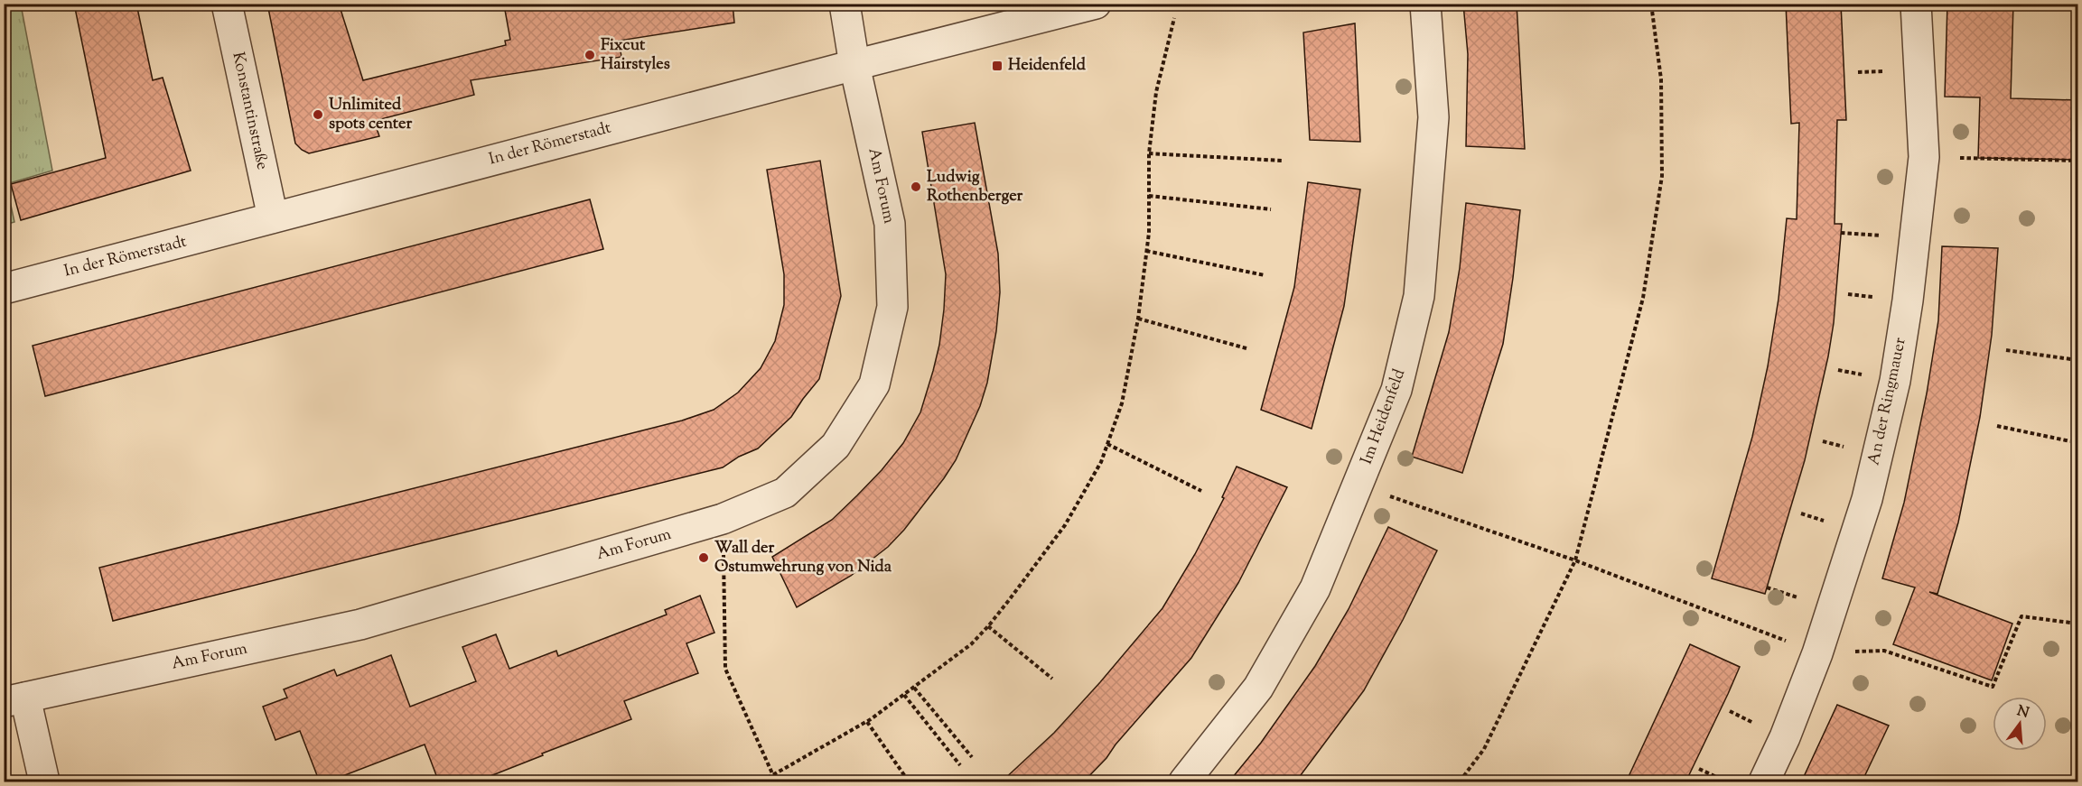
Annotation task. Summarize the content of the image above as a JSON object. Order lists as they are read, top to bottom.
{
  "streets": {
    "street": [
      "Konstantinstraße",
      "In der Römerstadt",
      "Am Forum",
      "An der Ringmauer",
      "Im Heidenfeld"
    ]
  },
  "crossings": [
    ["Konstantinstraße", "In der Römerstadt"],
    ["In der Römerstadt", "Am Forum"]
  ],
  "places": {
    "other": [
      "Fixcut Hairstyles",
      "Unlimited spots center",
      "Ludwig Rothenberger",
      "Wall der Ostumwehrung von Nida"
    ],
    "transit": ["Heidenfeld"]
  },
  "north": "top"
}
